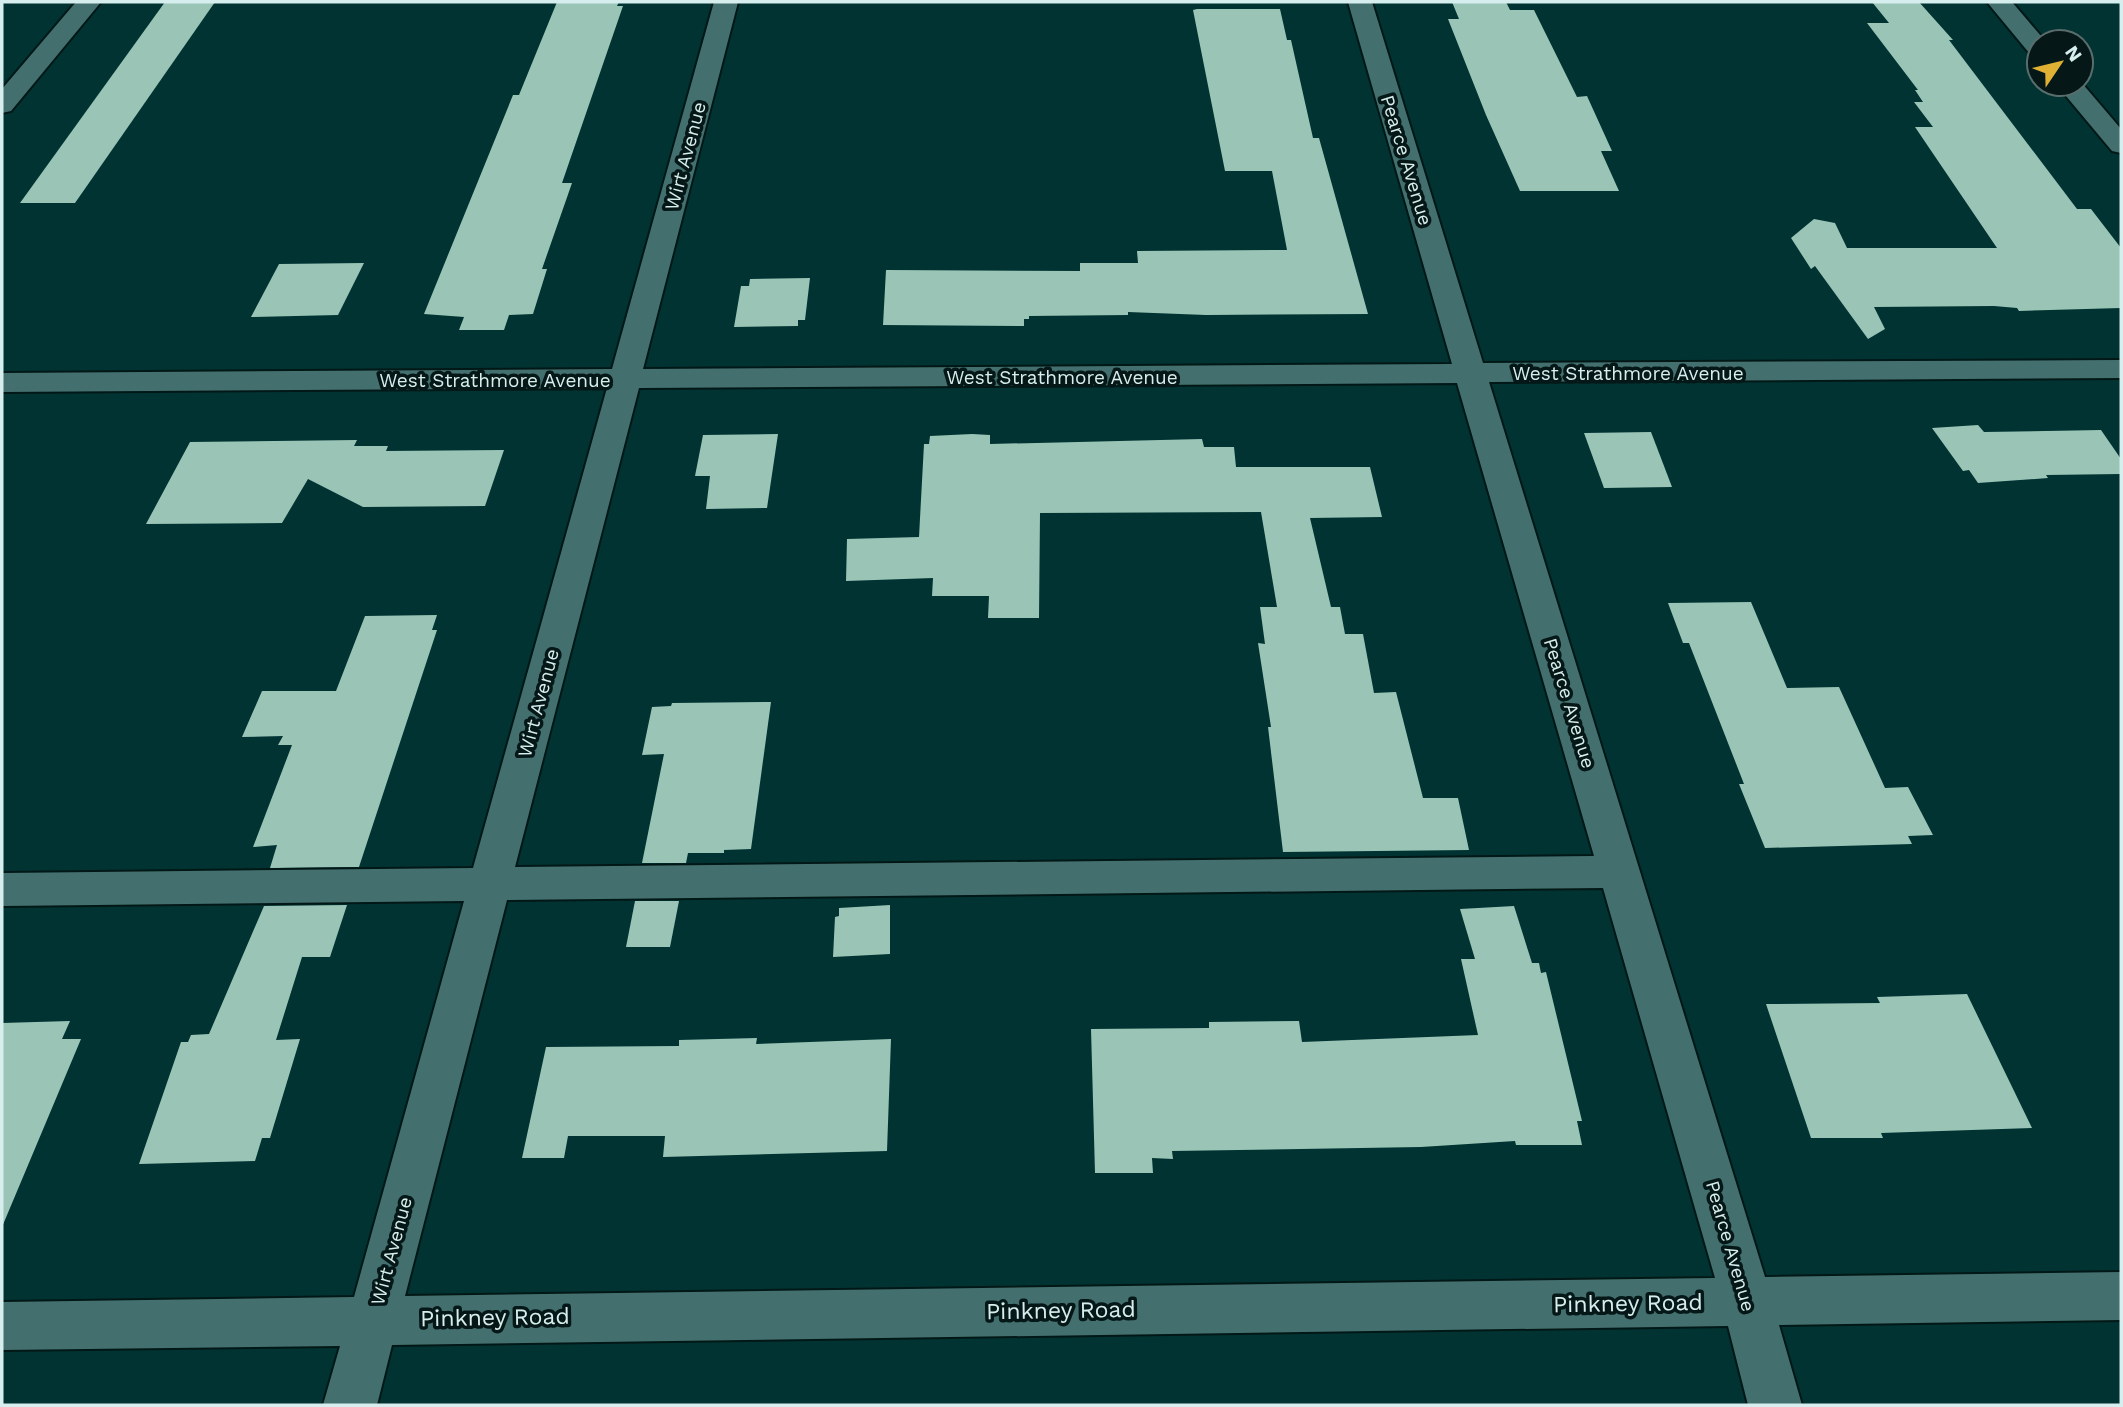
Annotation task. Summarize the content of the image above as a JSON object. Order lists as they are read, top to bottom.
{
  "streets": {
    "street": [
      "Wirt Avenue",
      "Pearce Avenue",
      "West Strathmore Avenue",
      "Pinkney Road"
    ]
  },
  "crossings": [
    ["Wirt Avenue", "West Strathmore Avenue"],
    ["Wirt Avenue", "Pinkney Road"],
    ["Pearce Avenue", "West Strathmore Avenue"],
    ["Pearce Avenue", "Pinkney Road"]
  ],
  "north": "top right"
}
